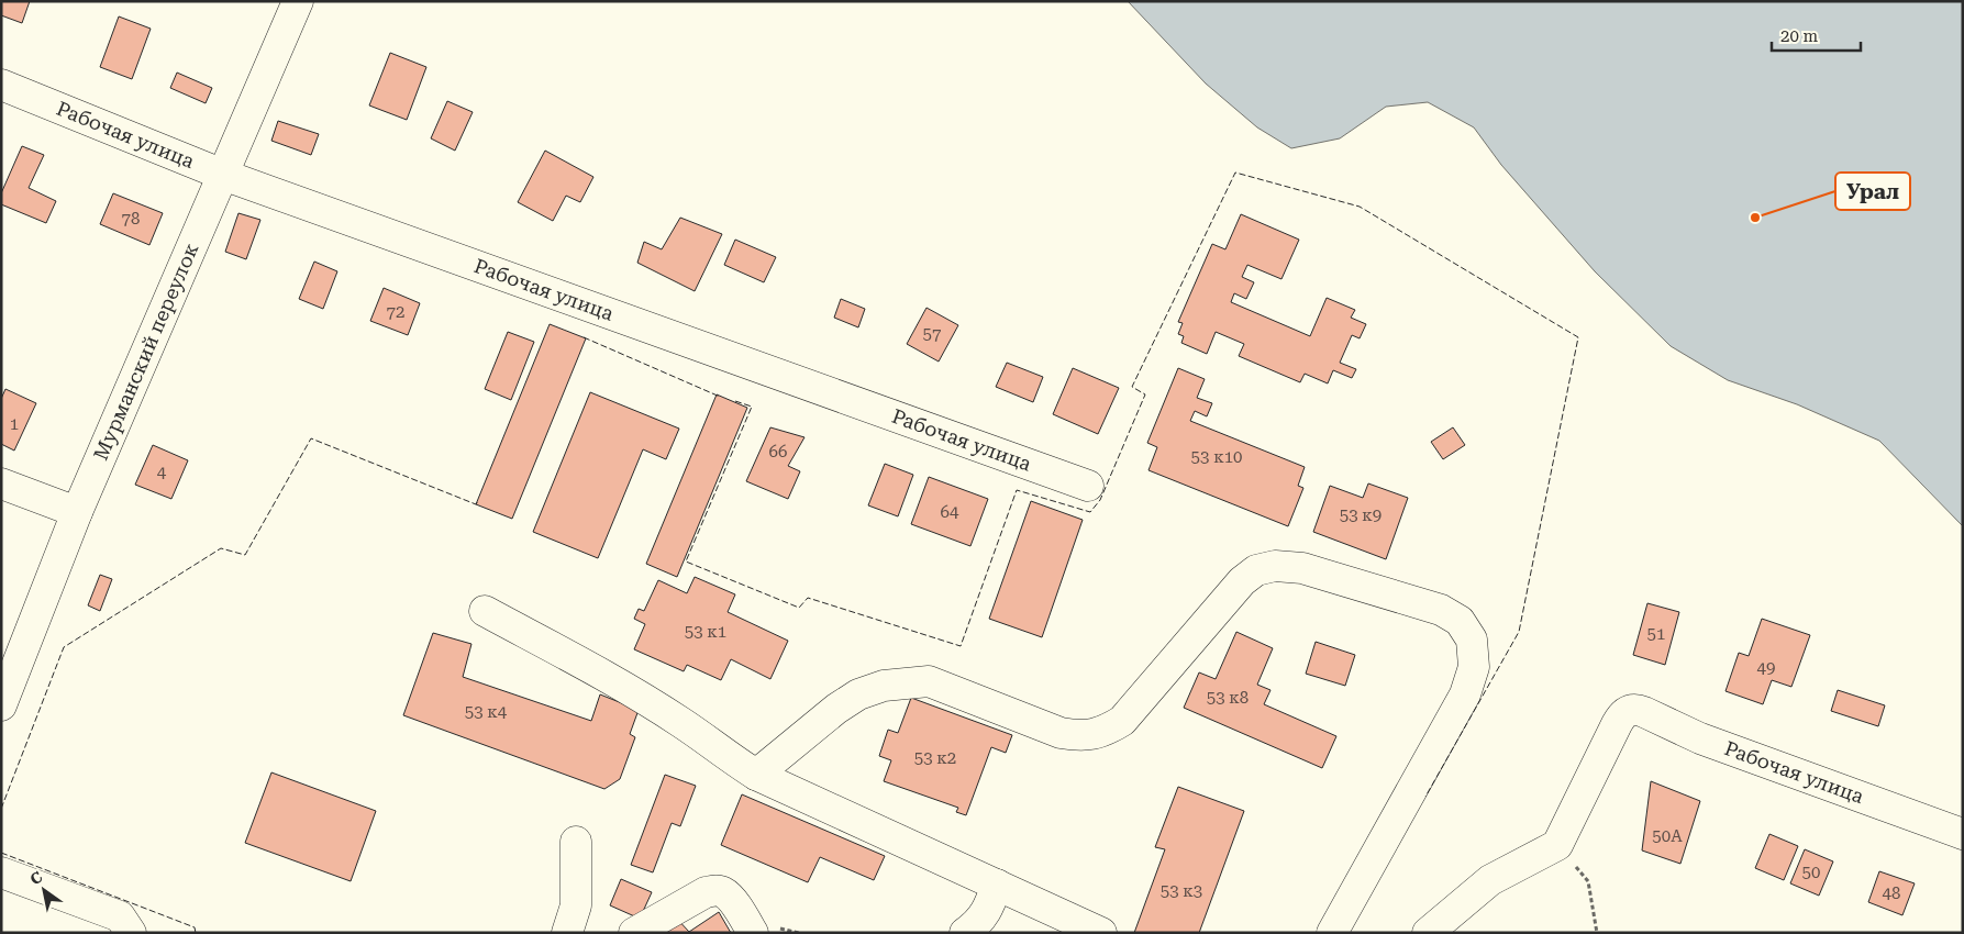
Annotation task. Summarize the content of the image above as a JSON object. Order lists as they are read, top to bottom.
{
  "streets": {
    "street": ["Рабочая улица", "Мурманский переулок"]
  },
  "crossings": [
    ["Рабочая улица", "Мурманский переулок"]
  ],
  "places": ["Урал"],
  "house_numbers": [
    "78",
    "72",
    "57",
    "1",
    "66",
    "53 к10",
    "4",
    "64",
    "53 к9",
    "53 к1",
    "51",
    "49",
    "53 к8",
    "53 к4",
    "53 к2",
    "50А",
    "50",
    "53 к3",
    "48"
  ],
  "scale_bar": "20 m",
  "north": "top left"
}
